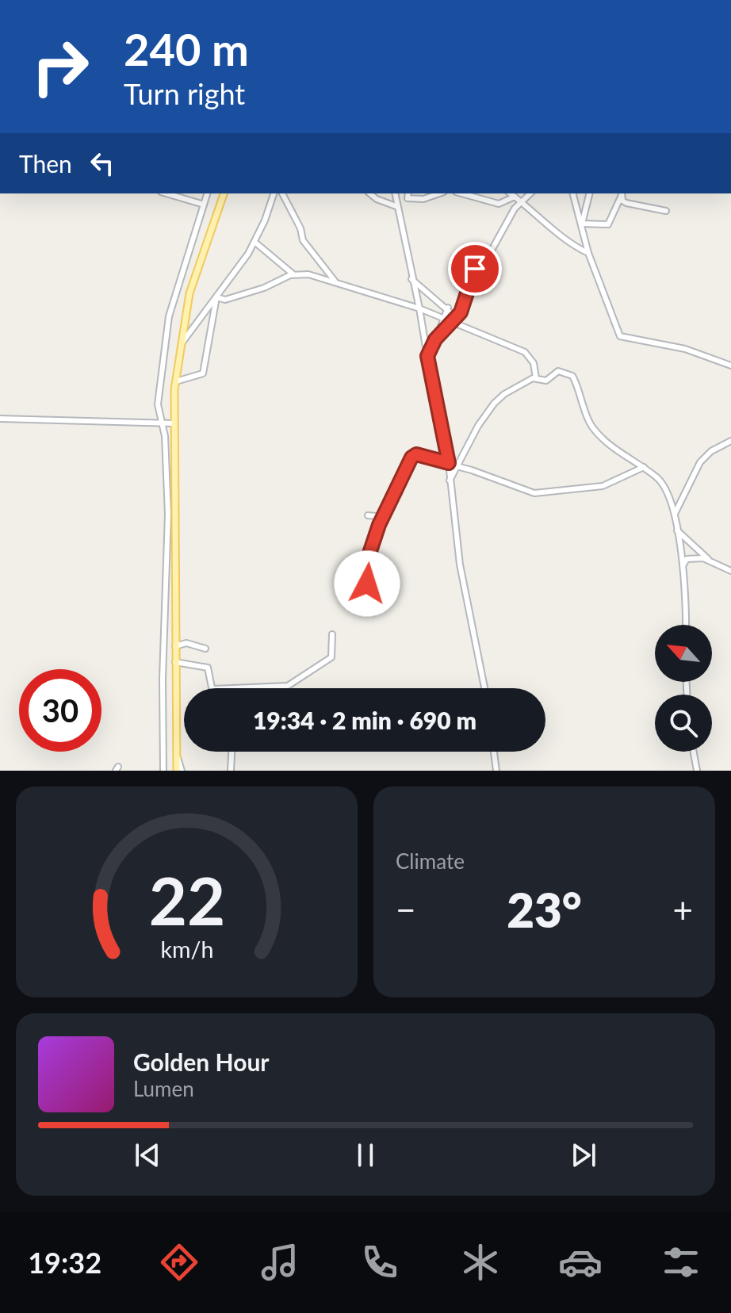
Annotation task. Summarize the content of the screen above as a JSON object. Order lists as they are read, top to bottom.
{
  "north": "top left",
  "page": {
    "turn": ["240 m", "Turn right"],
    "then": "Then",
    "limit": "30",
    "trip": "19:34 · 2 min · 690 m",
    "tile": "Climate",
    "heat": ["−", "23°", "+"],
    "song": ["Golden Hour", "Lumen"],
    "tabs": "19:32",
    "gauge": ["22", "km/h"]
  }
}
